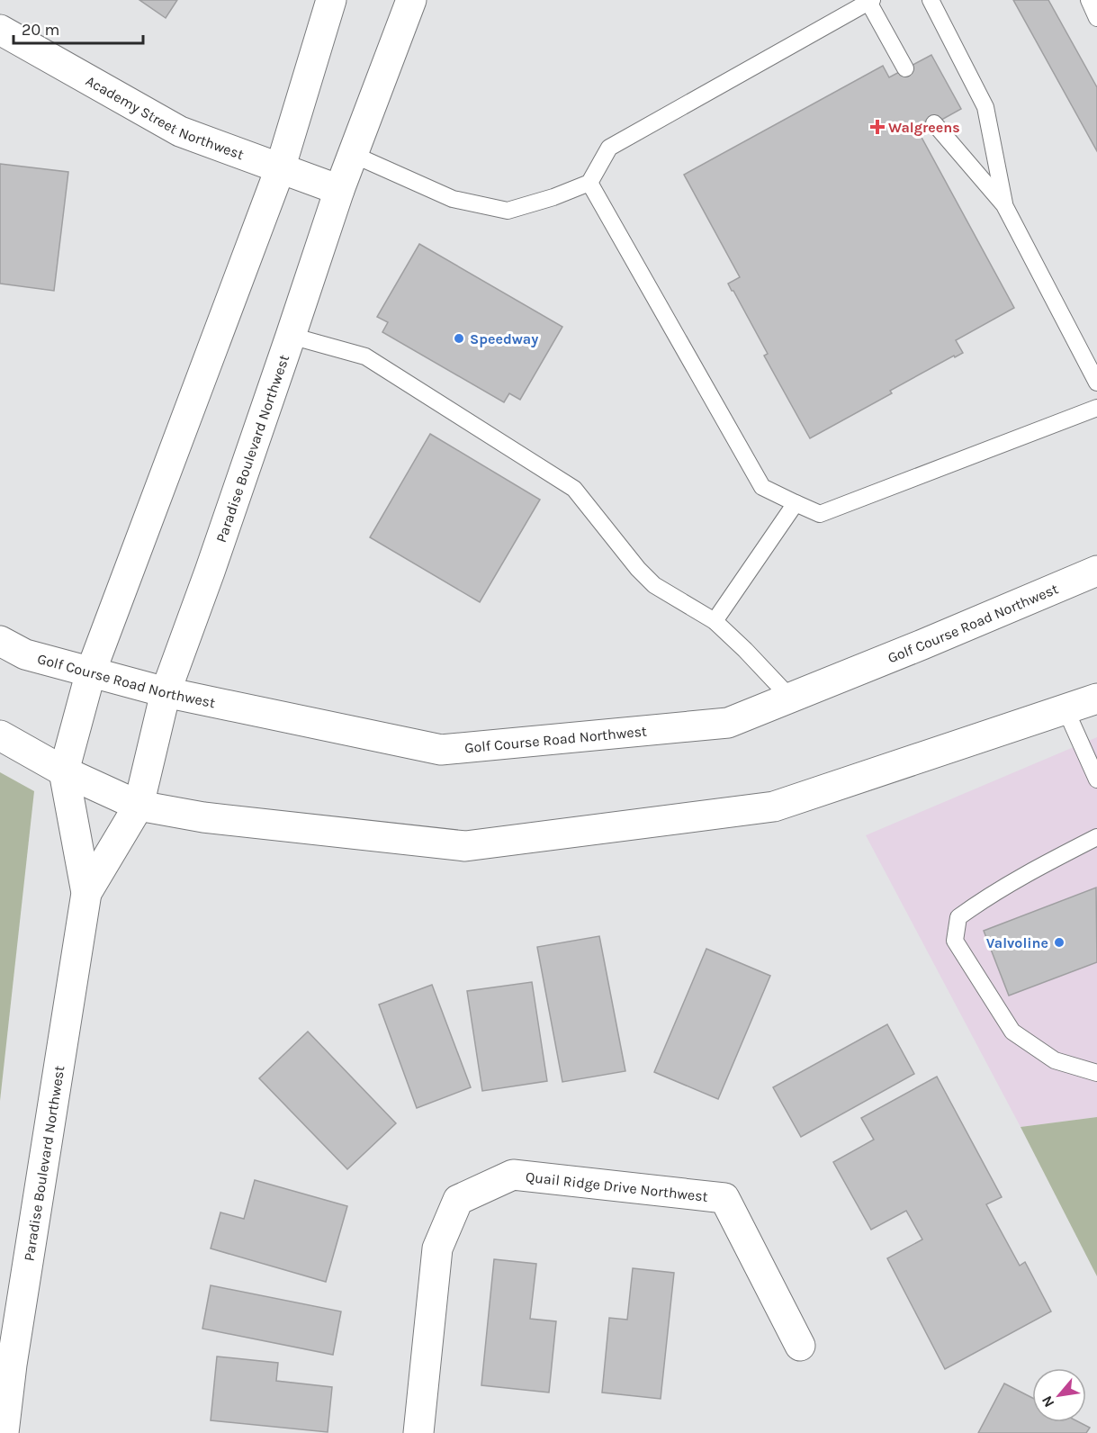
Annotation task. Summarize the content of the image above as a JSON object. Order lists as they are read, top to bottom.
{
  "streets": {
    "street": [
      "Academy Street Northwest",
      "Paradise Boulevard Northwest",
      "Golf Course Road Northwest",
      "Quail Ridge Drive Northwest"
    ]
  },
  "crossings": [
    ["Academy Street Northwest", "Paradise Boulevard Northwest"],
    ["Paradise Boulevard Northwest", "Golf Course Road Northwest"]
  ],
  "places": {
    "health": ["Walgreens"],
    "other": ["Speedway", "Valvoline"]
  },
  "scale_bar": "20 m",
  "north": "bottom left"
}
